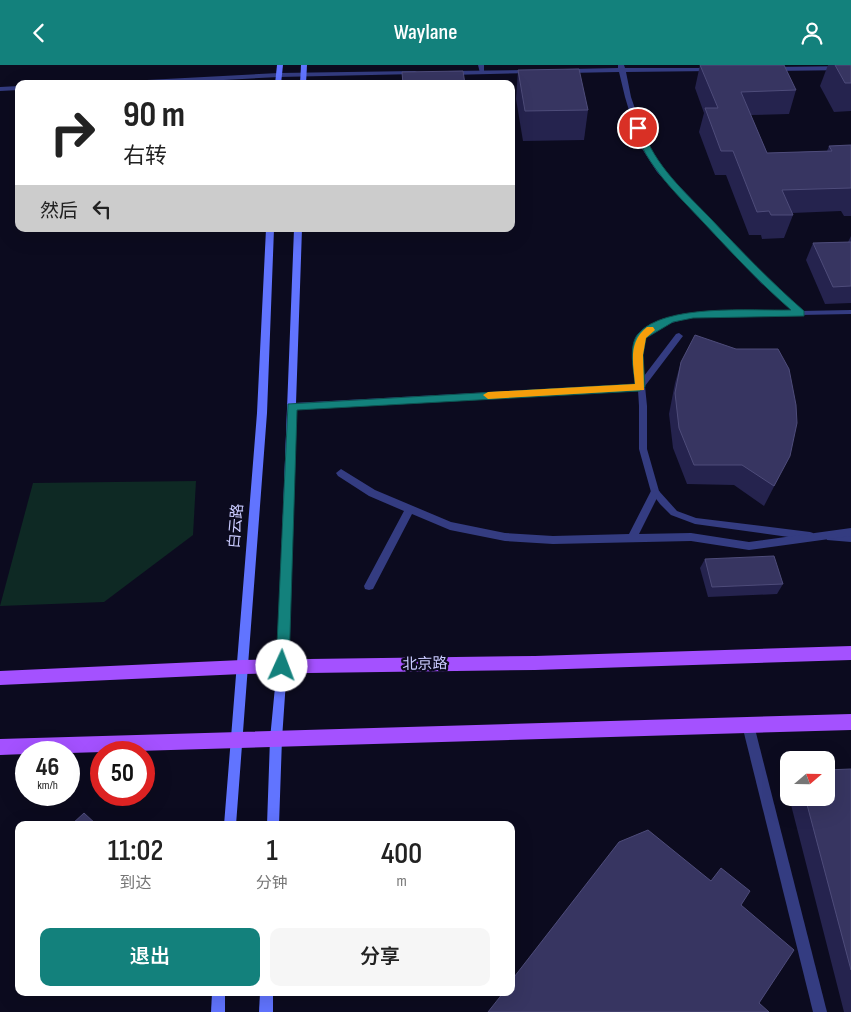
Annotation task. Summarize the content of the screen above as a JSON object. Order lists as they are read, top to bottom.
{
  "streets": {
    "main road": ["白云路", "北京路"]
  },
  "crossings": [
    ["白云路", "北京路"]
  ],
  "north": "right",
  "page": {
    "header": "Waylane",
    "turn": ["90 m", "右转"],
    "then": "然后",
    "speed": "46 km/h",
    "limit": "50",
    "eta": [
      "11:02",
      "到达",
      "1",
      "分钟",
      "400",
      "m"
    ],
    "buttons": ["退出", "分享"]
  }
}
